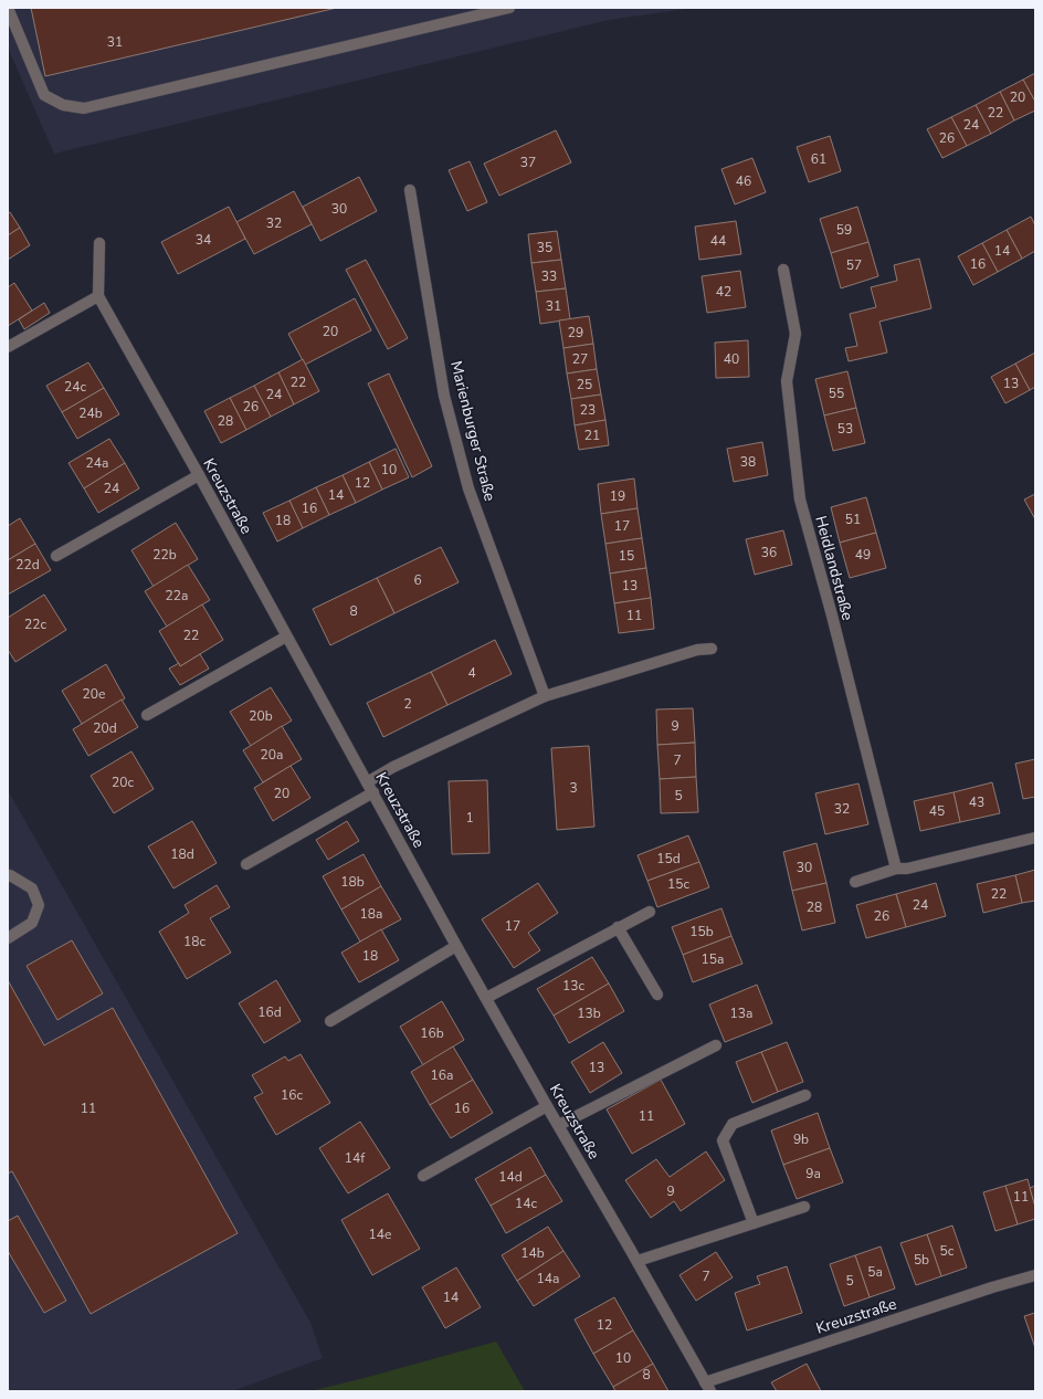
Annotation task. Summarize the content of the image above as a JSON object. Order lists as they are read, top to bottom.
{
  "streets": {
    "street": ["Marienburger Straße", "Kreuzstraße", "Heidlandstraße"]
  },
  "house_numbers": [
    "31",
    "20",
    "22",
    "24",
    "26",
    "61",
    "37",
    "46",
    "30",
    "32",
    "59",
    "34",
    "44",
    "35",
    "14",
    "16",
    "57",
    "33",
    "42",
    "31",
    "20",
    "29",
    "27",
    "40",
    "22",
    "13",
    "25",
    "24c",
    "55",
    "24",
    "26",
    "23",
    "24b",
    "28",
    "53",
    "21",
    "38",
    "24a",
    "10",
    "12",
    "24",
    "14",
    "19",
    "16",
    "51",
    "18",
    "17",
    "36",
    "22b",
    "49",
    "15",
    "22d",
    "6",
    "13",
    "22a",
    "8",
    "11",
    "22c",
    "22",
    "4",
    "20e",
    "2",
    "20b",
    "9",
    "20d",
    "20a",
    "7",
    "20c",
    "3",
    "20",
    "5",
    "43",
    "32",
    "45",
    "1",
    "18d",
    "15d",
    "30",
    "18b",
    "15c",
    "22",
    "24",
    "28",
    "18a",
    "26",
    "17",
    "15b",
    "18c",
    "18",
    "15a",
    "13c",
    "16d",
    "13b",
    "13a",
    "16b",
    "13",
    "16a",
    "16c",
    "11",
    "16",
    "11",
    "9b",
    "14f",
    "9a",
    "14d",
    "9",
    "11",
    "14c",
    "14e",
    "5c",
    "14b",
    "5b",
    "5a",
    "7",
    "14a",
    "5",
    "14",
    "12",
    "10",
    "8"
  ]
}
